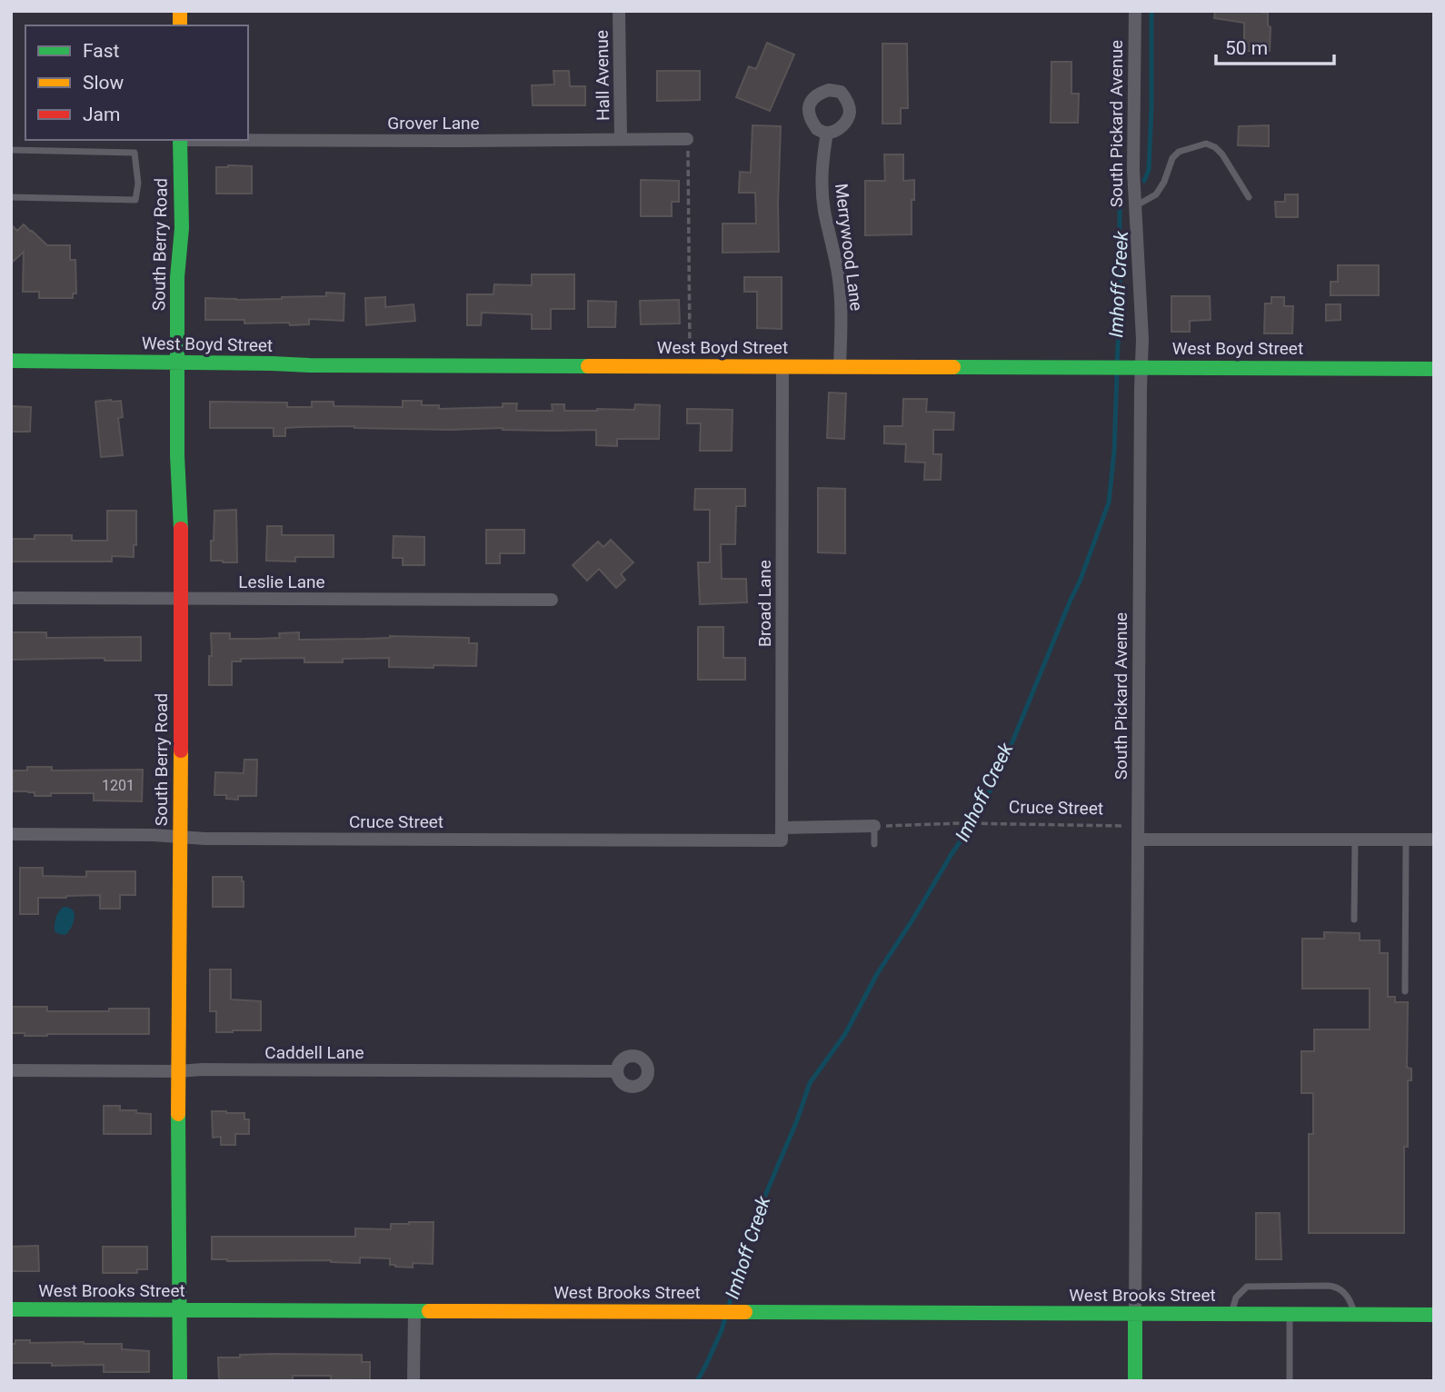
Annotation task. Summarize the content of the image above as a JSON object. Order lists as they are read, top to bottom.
{
  "streets": {
    "street": [
      "Hall Avenue",
      "Grover Lane",
      "South Pickard Avenue",
      "South Berry Road",
      "Merrywood Lane",
      "West Boyd Street",
      "Leslie Lane",
      "Broad Lane",
      "Cruce Street",
      "Caddell Lane",
      "West Brooks Street"
    ]
  },
  "crossings": [
    ["Hall Avenue", "Grover Lane"],
    ["South Pickard Avenue", "West Boyd Street"],
    ["South Pickard Avenue", "Cruce Street"],
    ["South Pickard Avenue", "West Brooks Street"],
    ["South Berry Road", "West Boyd Street"],
    ["South Berry Road", "Leslie Lane"],
    ["South Berry Road", "Cruce Street"],
    ["South Berry Road", "Caddell Lane"],
    ["South Berry Road", "West Brooks Street"],
    ["Merrywood Lane", "West Boyd Street"],
    ["West Boyd Street", "Broad Lane"],
    ["Broad Lane", "Cruce Street"]
  ],
  "water": ["Imhoff Creek"],
  "house_numbers": ["1201"],
  "legend": ["Fast", "Slow", "Jam"],
  "scale_bar": "50 m"
}
